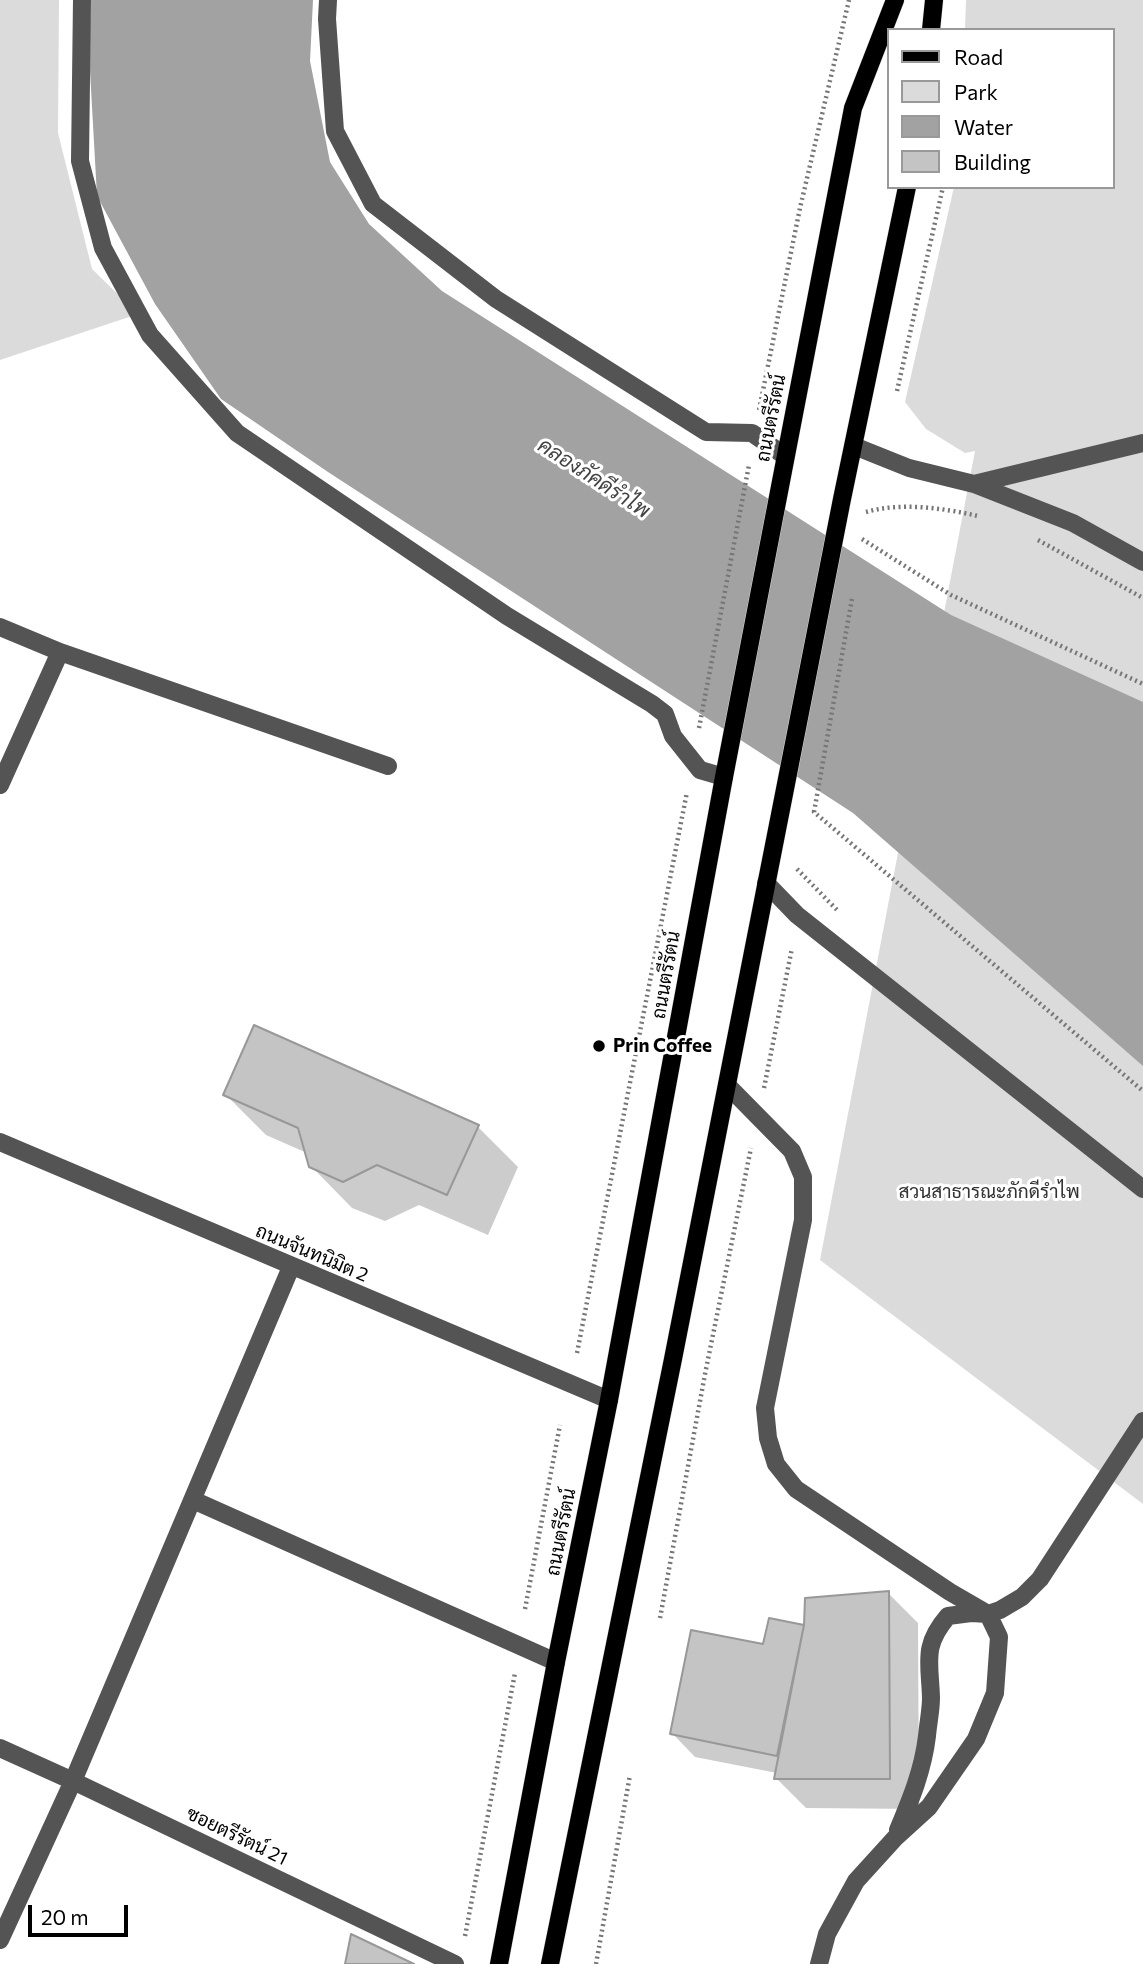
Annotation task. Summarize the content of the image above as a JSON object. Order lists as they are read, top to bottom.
{
  "streets": {
    "main road": ["ถนนตรีรัตน์"],
    "street": ["ถนนจันทนิมิต 2", "ซอยตรีรัตน์ 21"]
  },
  "crossings": [
    ["ถนนตรีรัตน์", "ถนนจันทนิมิต 2"]
  ],
  "water": ["คลองภัคดีรำไพ"],
  "parks": ["สวนสาธารณะภักดีรำไพ"],
  "places": ["Prin Coffee"],
  "legend": [
    "Road",
    "Park",
    "Water",
    "Building"
  ],
  "scale_bar": "20 m"
}
